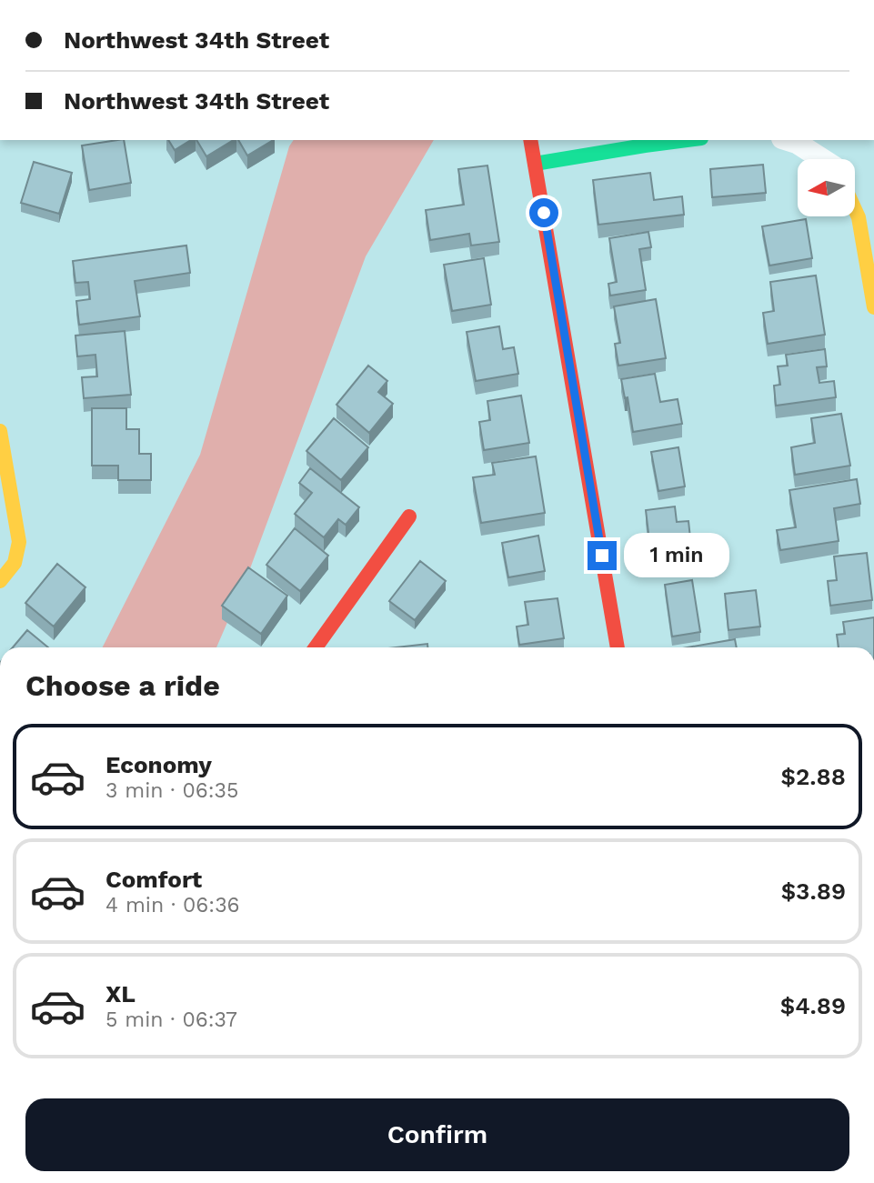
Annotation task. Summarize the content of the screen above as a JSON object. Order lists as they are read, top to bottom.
{
  "north": "left",
  "page": {
    "banner": ["Northwest 34th Street", "Northwest 34th Street"],
    "bubble": "1 min",
    "heading": "Choose a ride",
    "list": [
      {
        "name": "Economy",
        "note": "3 min · 06:35",
        "value": "$2.88"
      },
      {
        "name": "Comfort",
        "note": "4 min · 06:36",
        "value": "$3.89"
      },
      {
        "name": "XL",
        "note": "5 min · 06:37",
        "value": "$4.89"
      }
    ],
    "buttons": "Confirm"
  }
}
